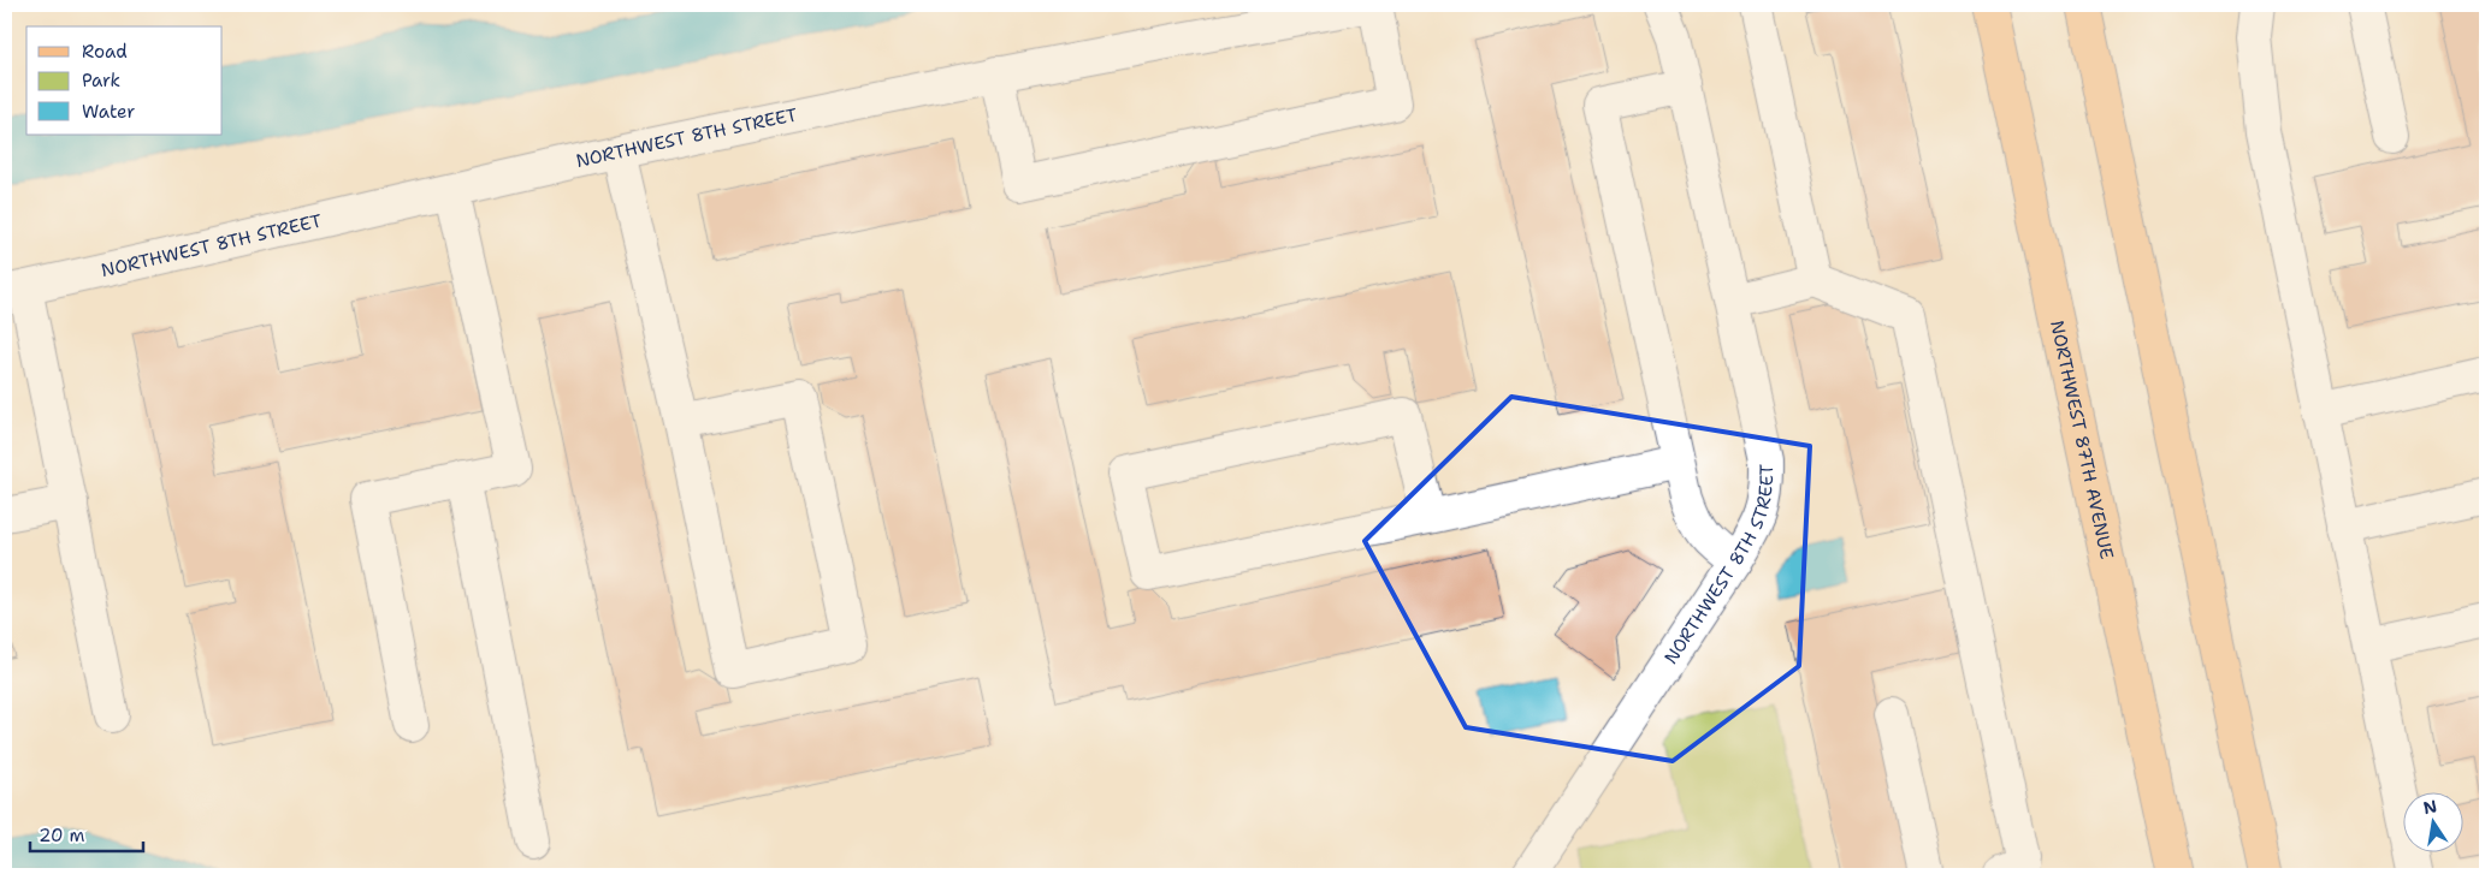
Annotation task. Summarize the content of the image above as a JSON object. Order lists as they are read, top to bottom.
{
  "streets": {
    "main road": ["NORTHWEST 87TH AVENUE"],
    "lane": ["NORTHWEST 8TH STREET"]
  },
  "legend": ["Road", "Park", "Water"],
  "scale_bar": "20 m",
  "north": "top"
}
